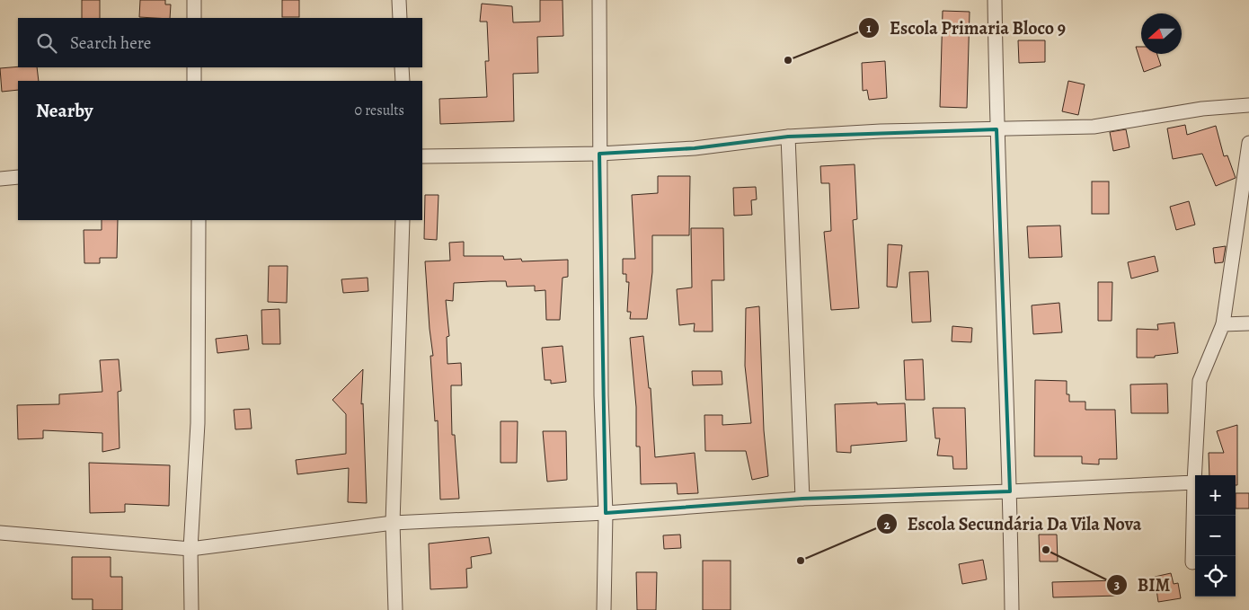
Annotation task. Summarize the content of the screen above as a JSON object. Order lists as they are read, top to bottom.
{
  "places": ["Escola Primaria Bloco 9", "BIM", "Escola Secundária Da Vila Nova"],
  "north": "left",
  "page": {
    "search": "Search here",
    "heading": ["Nearby", "0 results"],
    "map_buttons": ["+", "−"]
  }
}
